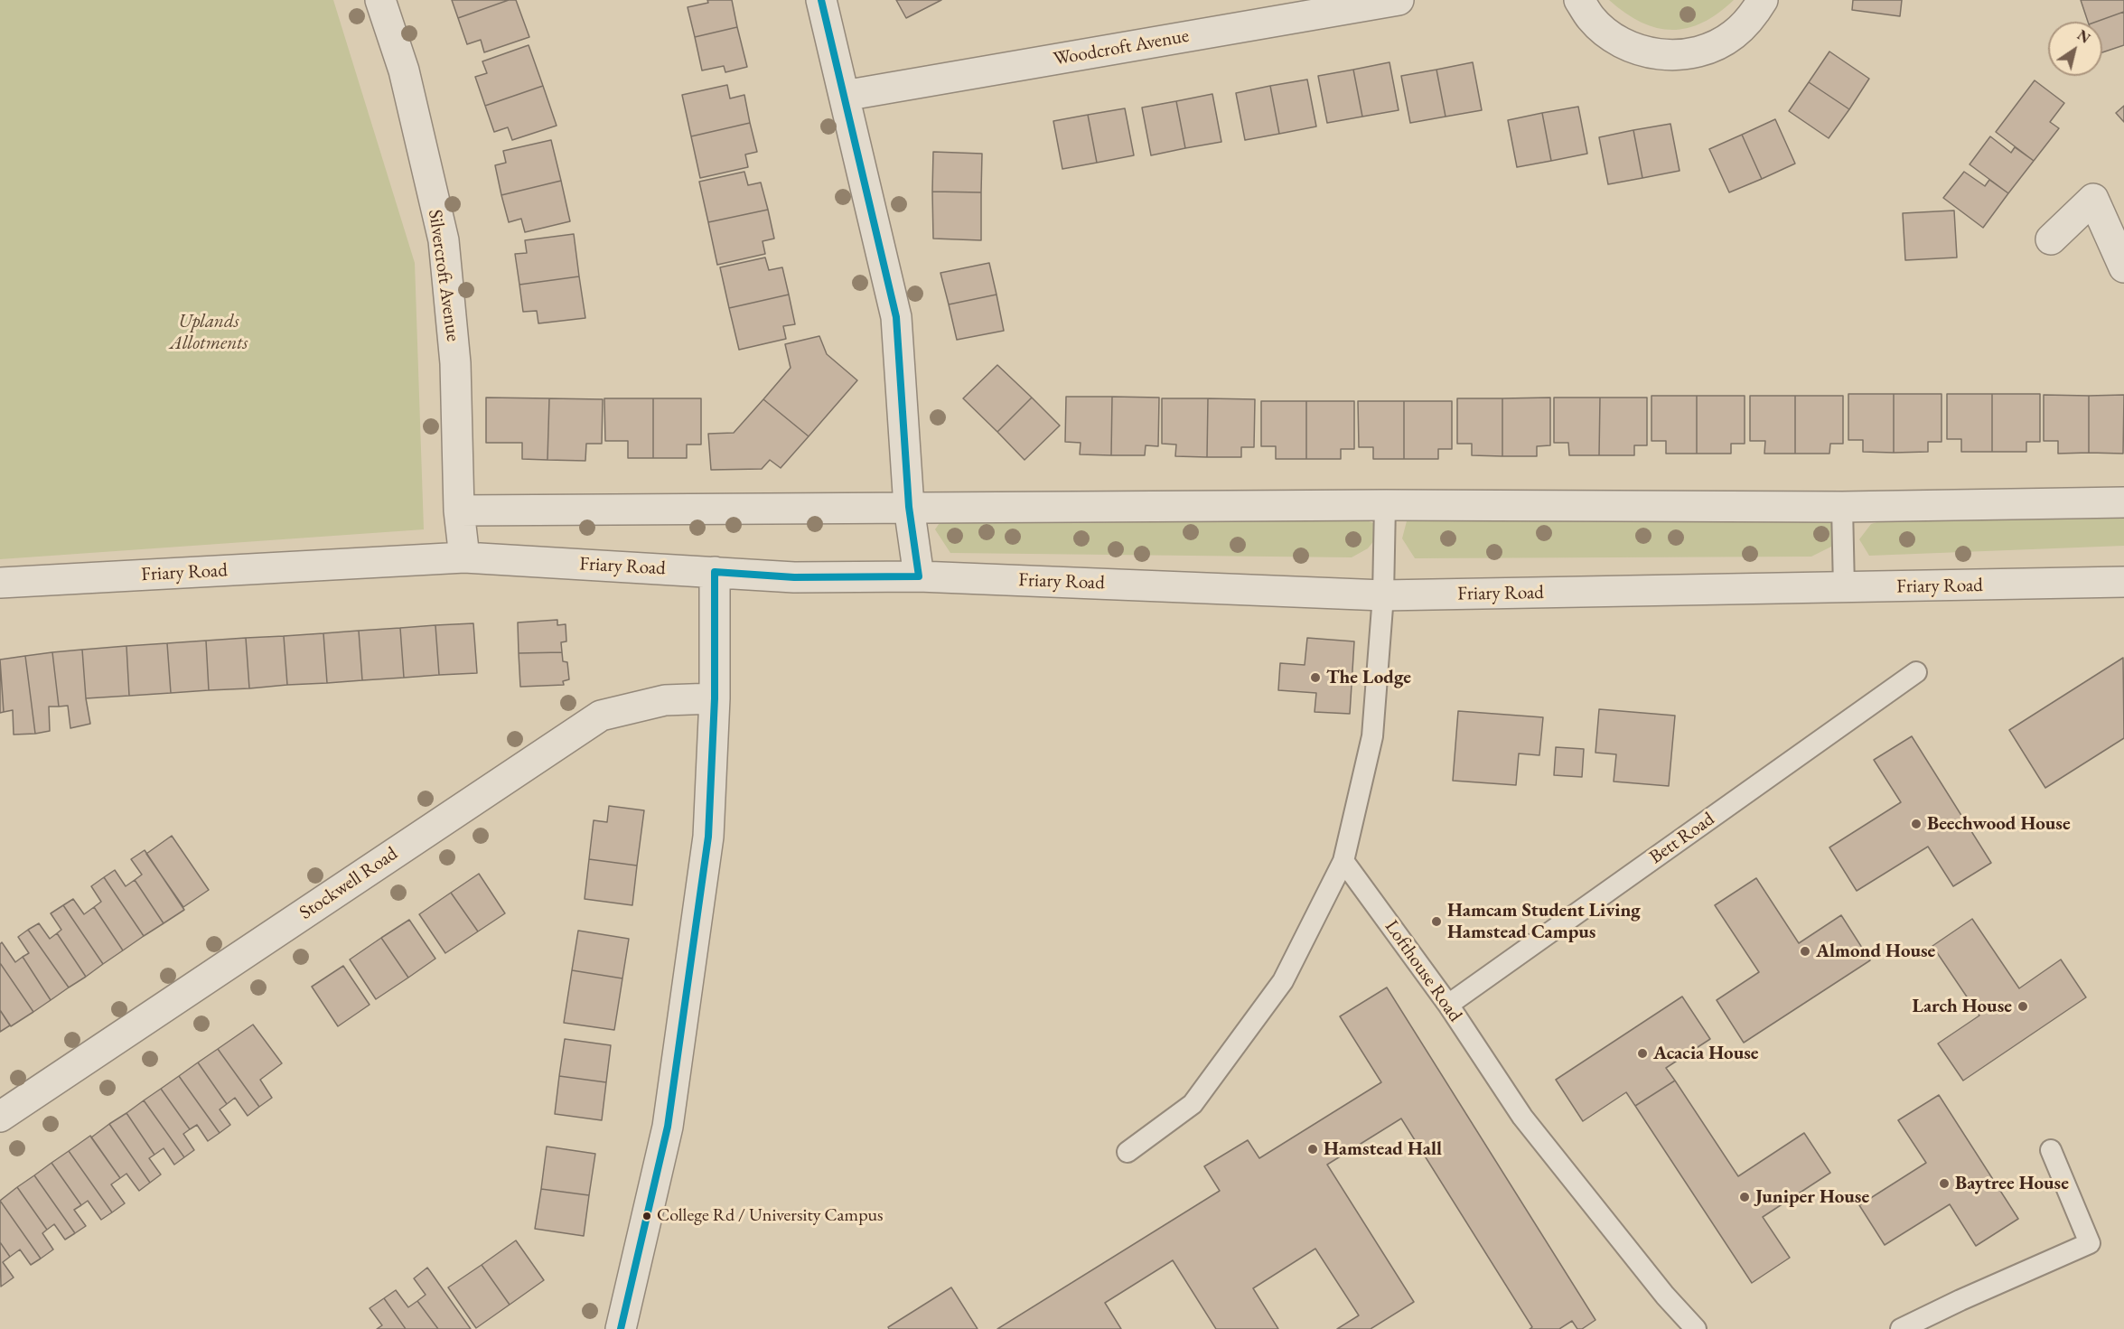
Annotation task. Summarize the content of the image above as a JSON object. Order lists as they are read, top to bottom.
{
  "streets": {
    "street": [
      "Woodcroft Avenue",
      "Silvercroft Avenue",
      "Friary Road",
      "Stockwell Road"
    ],
    "lane": ["Bett Road", "Lofthouse Road"]
  },
  "crossings": [
    ["Silvercroft Avenue", "Friary Road"],
    ["Bett Road", "Lofthouse Road"]
  ],
  "parks": ["Uplands Allotments"],
  "places": [
    "The Lodge",
    "Beechwood House",
    "Hamcam Student Living Hamstead Campus",
    "Almond House",
    "Larch House",
    "Acacia House",
    "Hamstead Hall",
    "Baytree House",
    "Juniper House",
    "College Rd / University Campus"
  ],
  "north": "top right"
}
